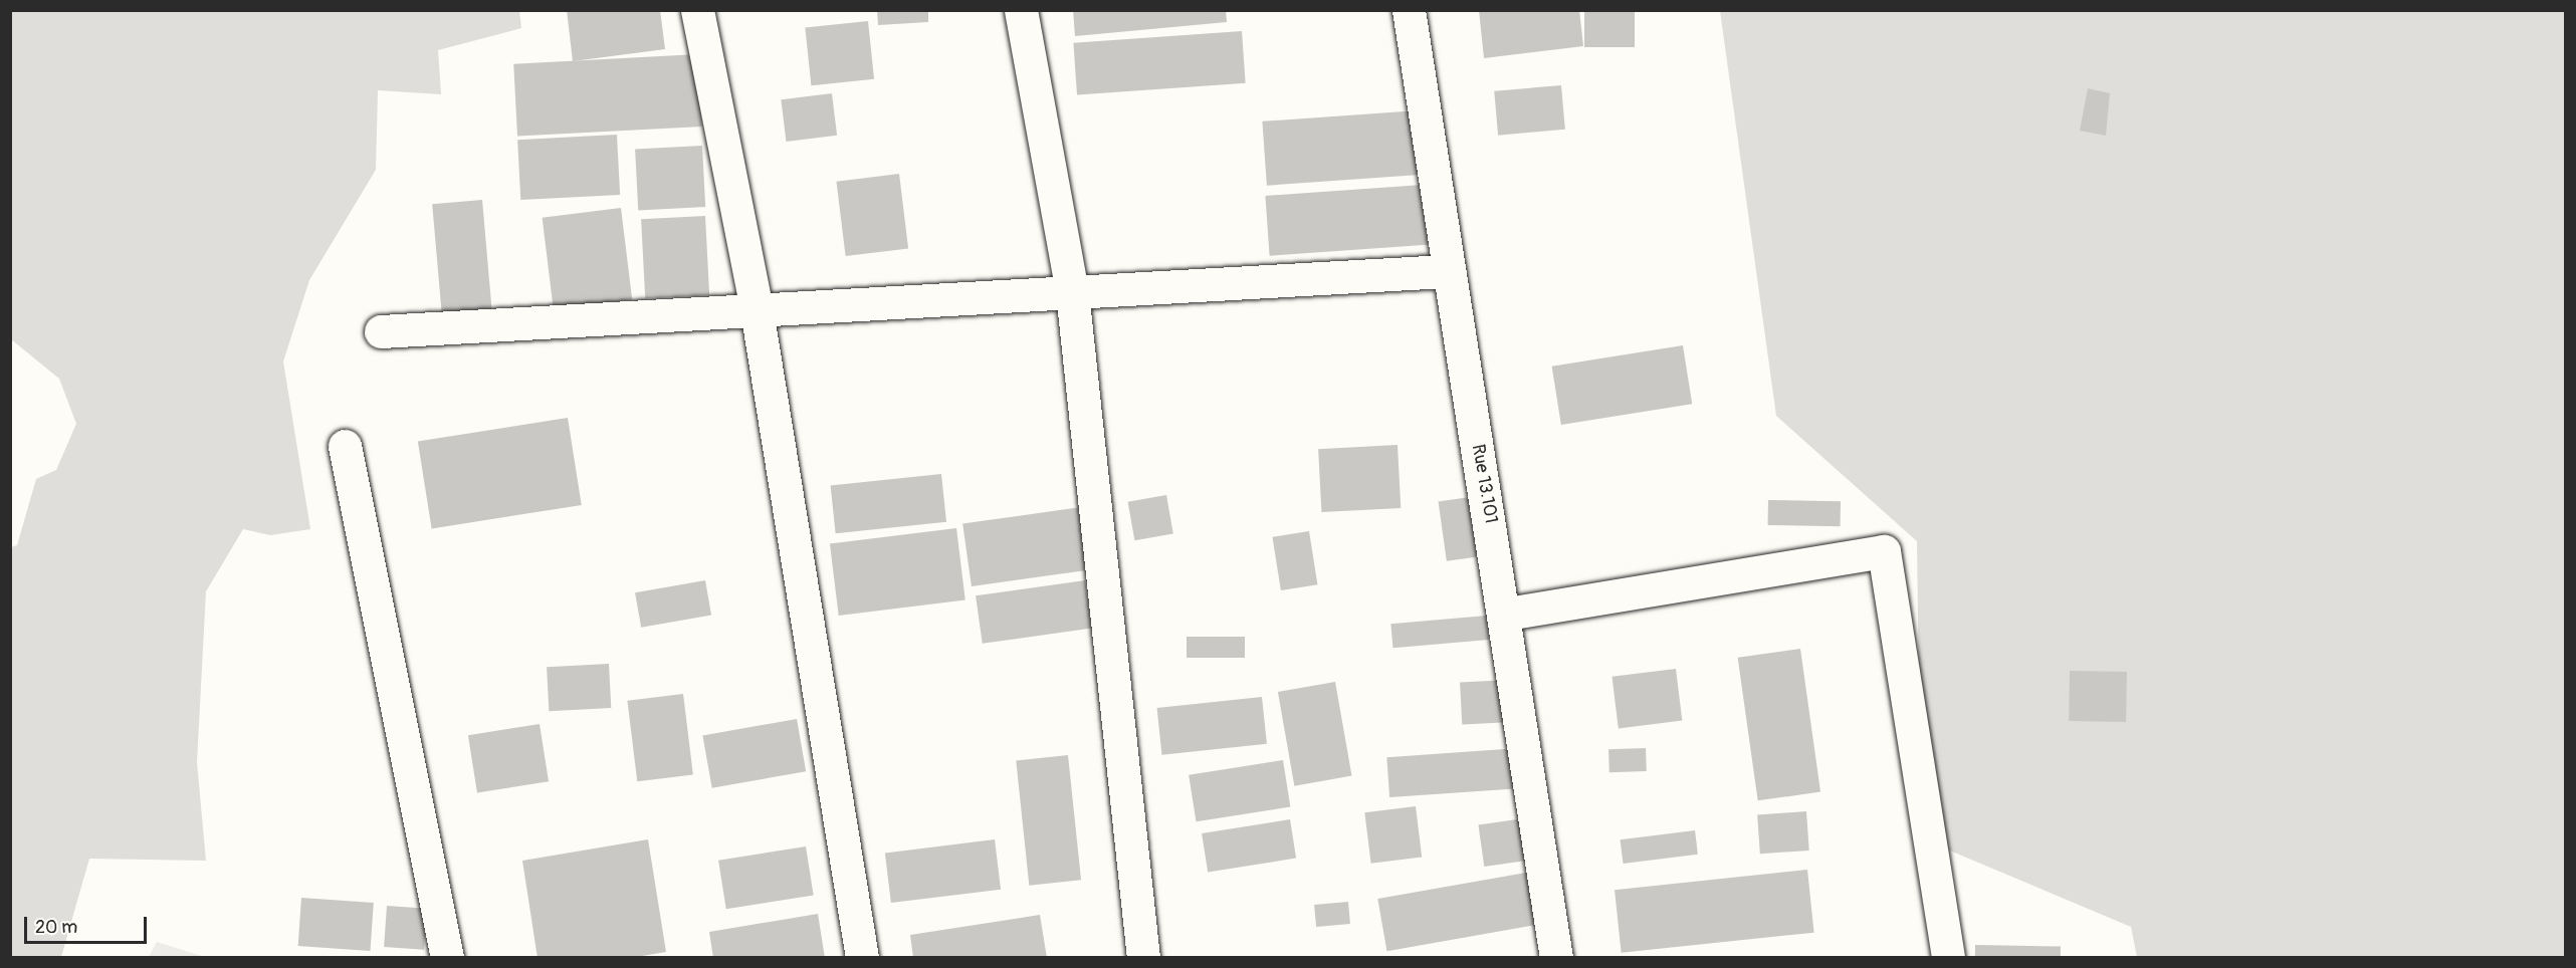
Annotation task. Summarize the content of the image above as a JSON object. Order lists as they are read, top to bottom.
{
  "streets": {
    "street": ["Rue 13.101"]
  },
  "scale_bar": "20 m"
}
